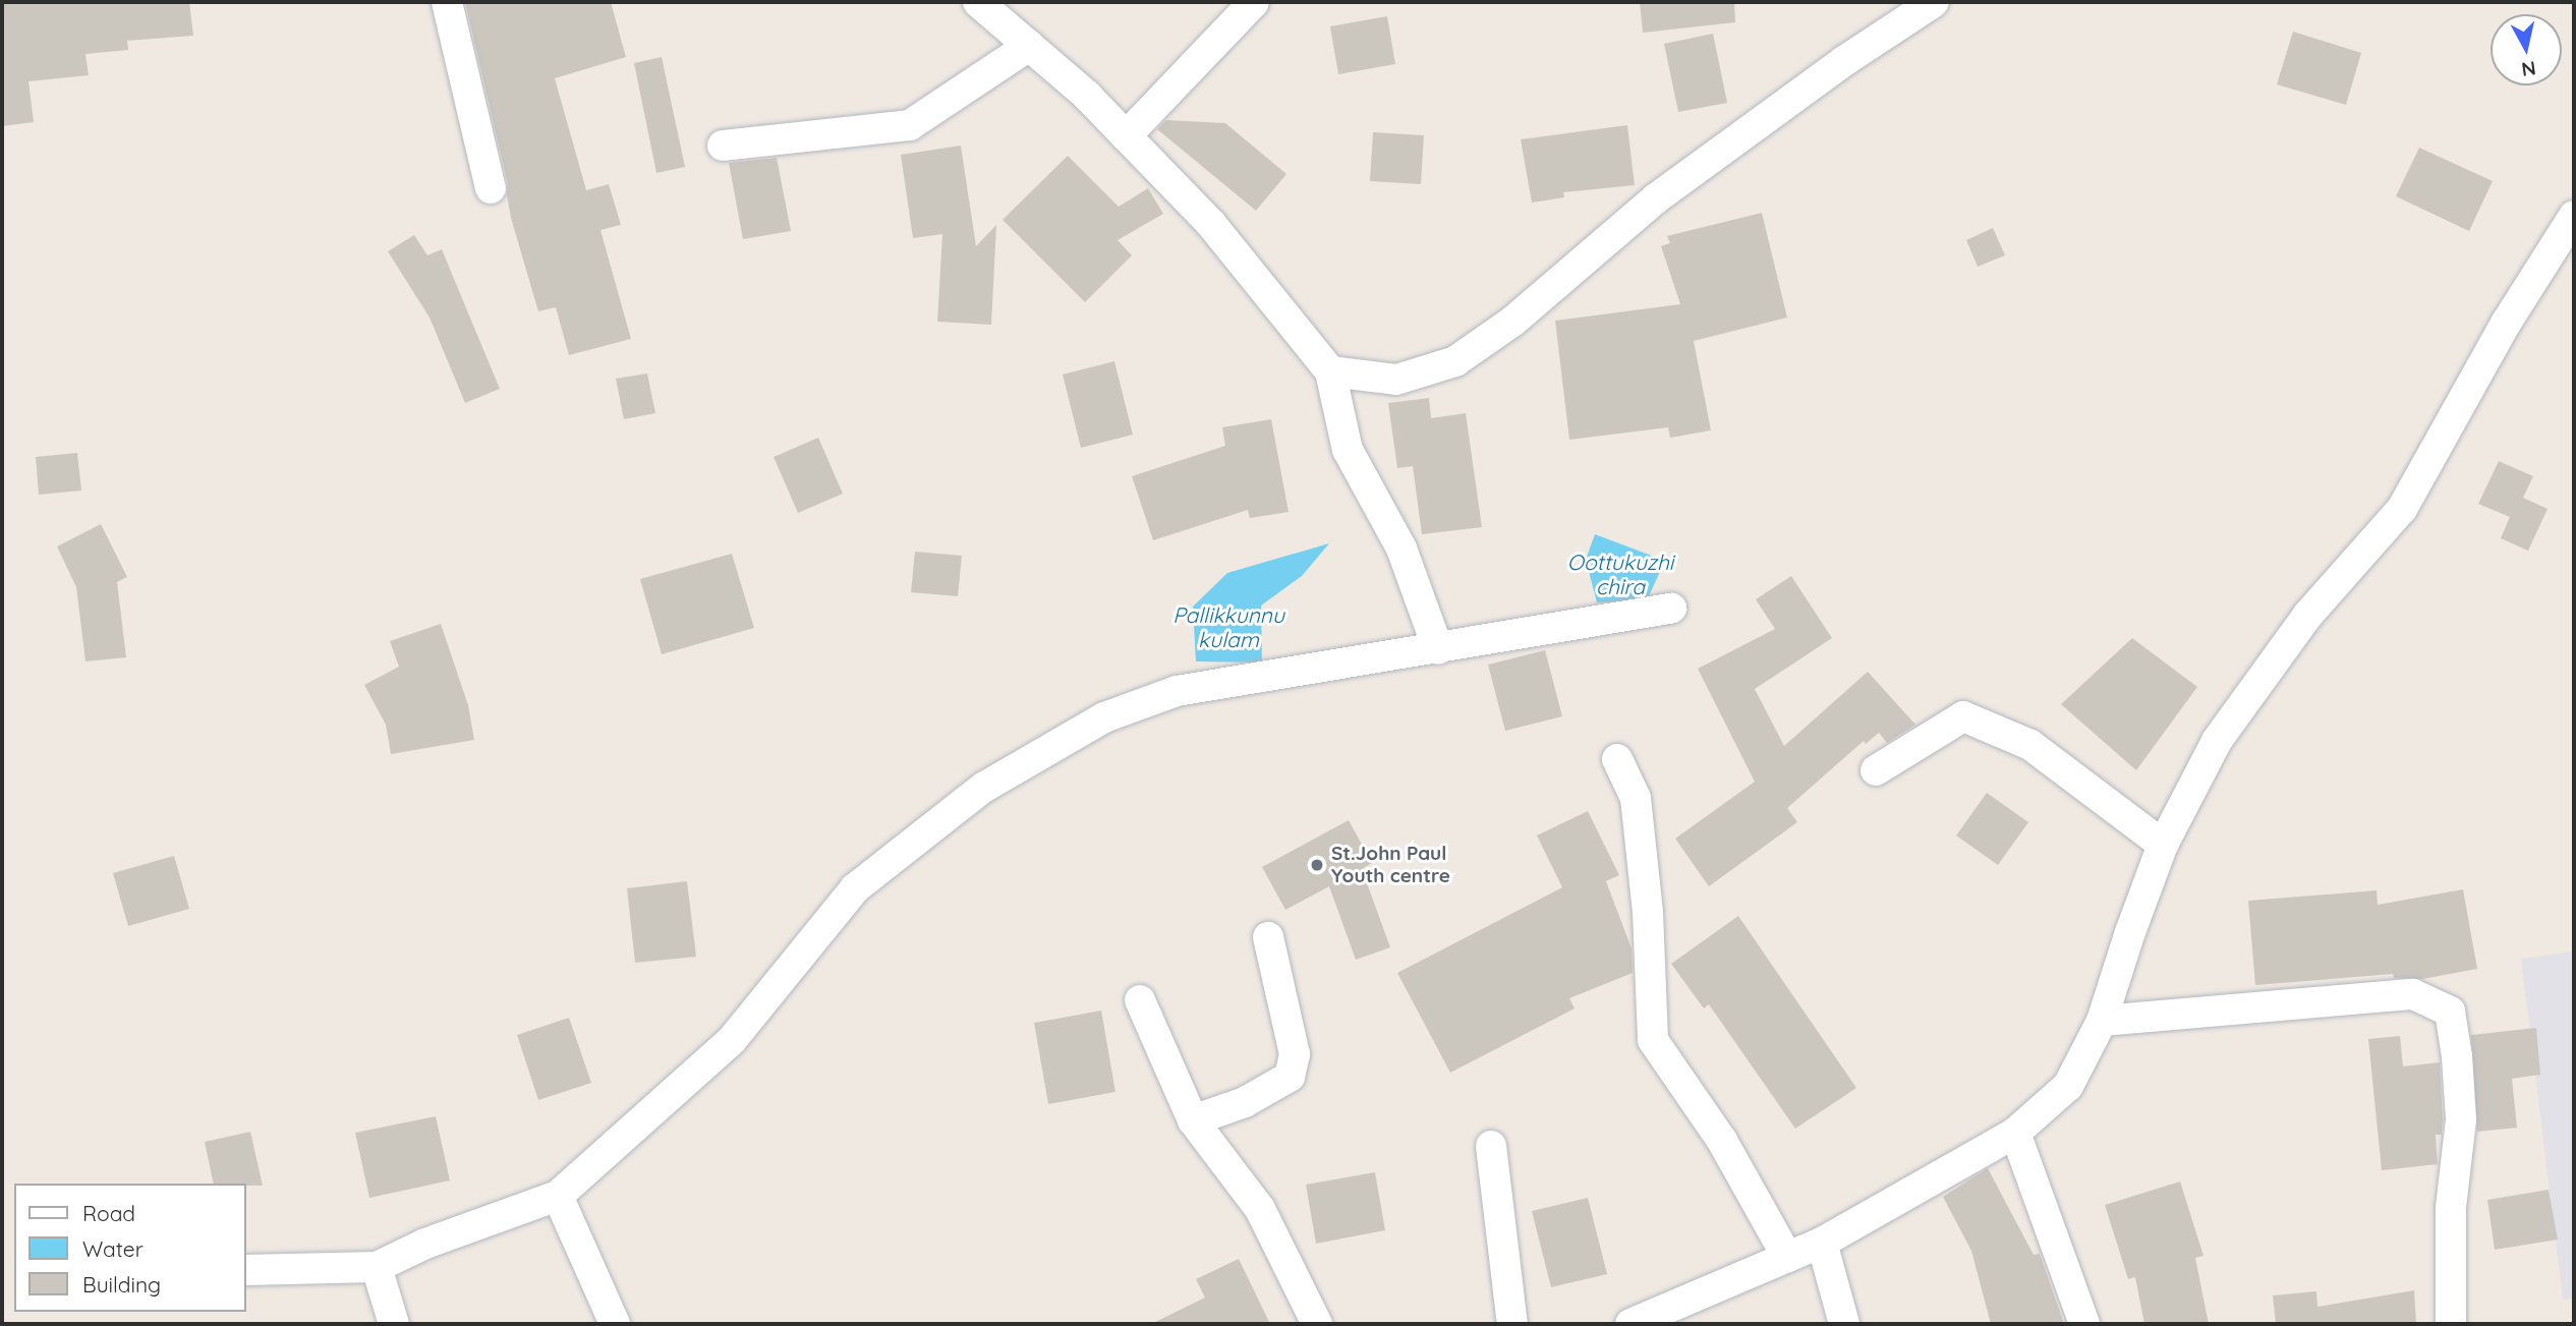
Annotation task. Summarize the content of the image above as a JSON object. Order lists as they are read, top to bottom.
{
  "water": ["Oottukuzhi chira", "Pallikkunnu kulam"],
  "places": ["St.John Paul Youth centre"],
  "legend": ["Road", "Water", "Building"],
  "north": "bottom"
}
